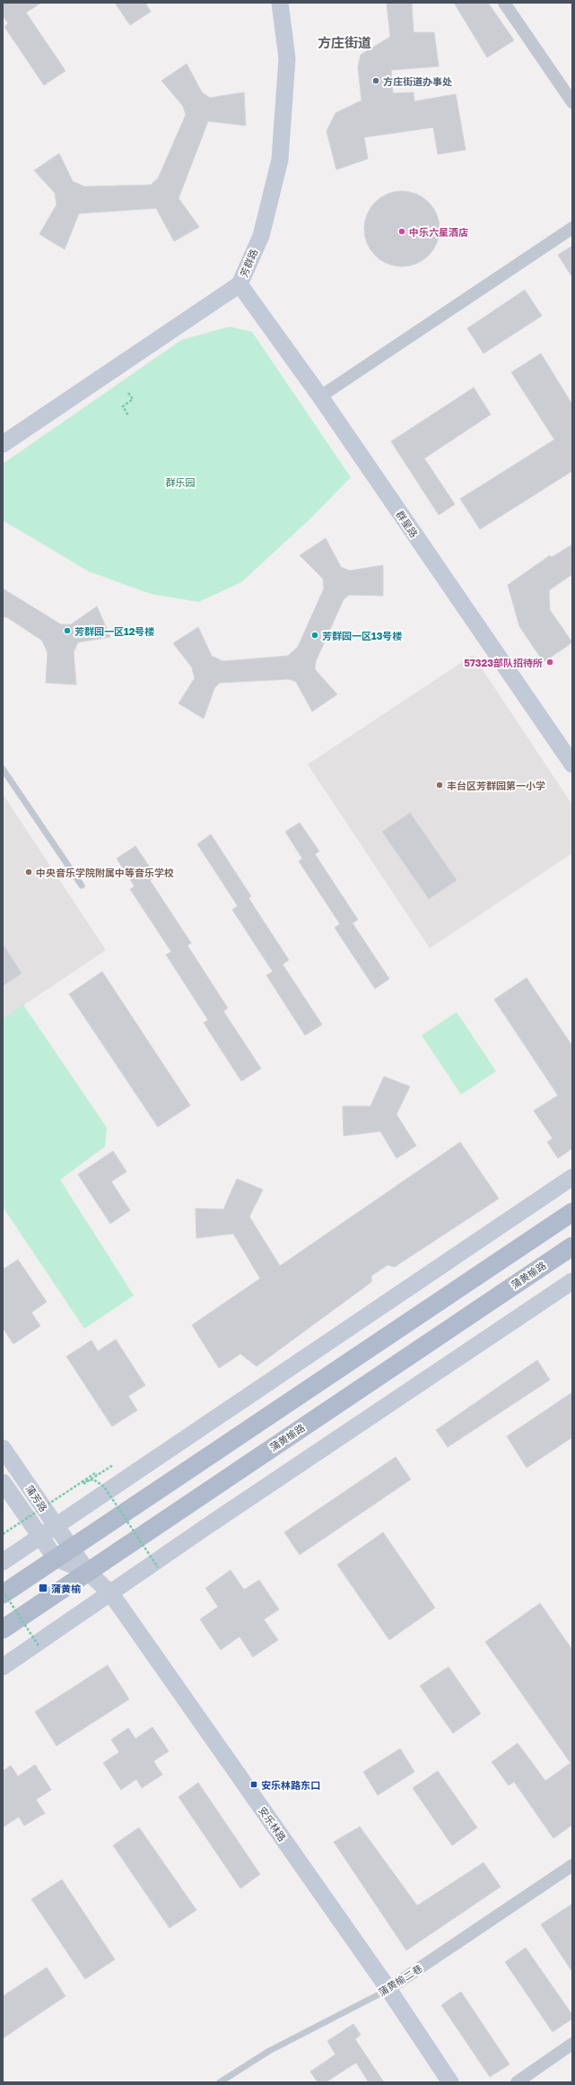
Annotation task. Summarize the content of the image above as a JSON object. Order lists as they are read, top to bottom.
{
  "streets": {
    "main road": ["蒲黄榆路"],
    "street": [
      "芳群路",
      "群星路",
      "蒲芳路",
      "安乐林路",
      "蒲黄榆二巷"
    ]
  },
  "crossings": [
    ["芳群路", "群星路"],
    ["蒲黄榆路", "蒲芳路"],
    ["蒲黄榆路", "安乐林路"],
    ["蒲芳路", "安乐林路"],
    ["安乐林路", "蒲黄榆二巷"]
  ],
  "districts": ["方庄街道"],
  "parks": ["群乐园"],
  "places": {
    "other": [
      "方庄街道办事处",
      "中乐六星酒店",
      "芳群园一区12号楼",
      "芳群园一区13号楼",
      "57323部队招待所",
      "丰台区芳群园第一小学",
      "中央音乐学院附属中等音乐学校"
    ],
    "transit": ["蒲黄榆", "安乐林路东口"]
  }
}
